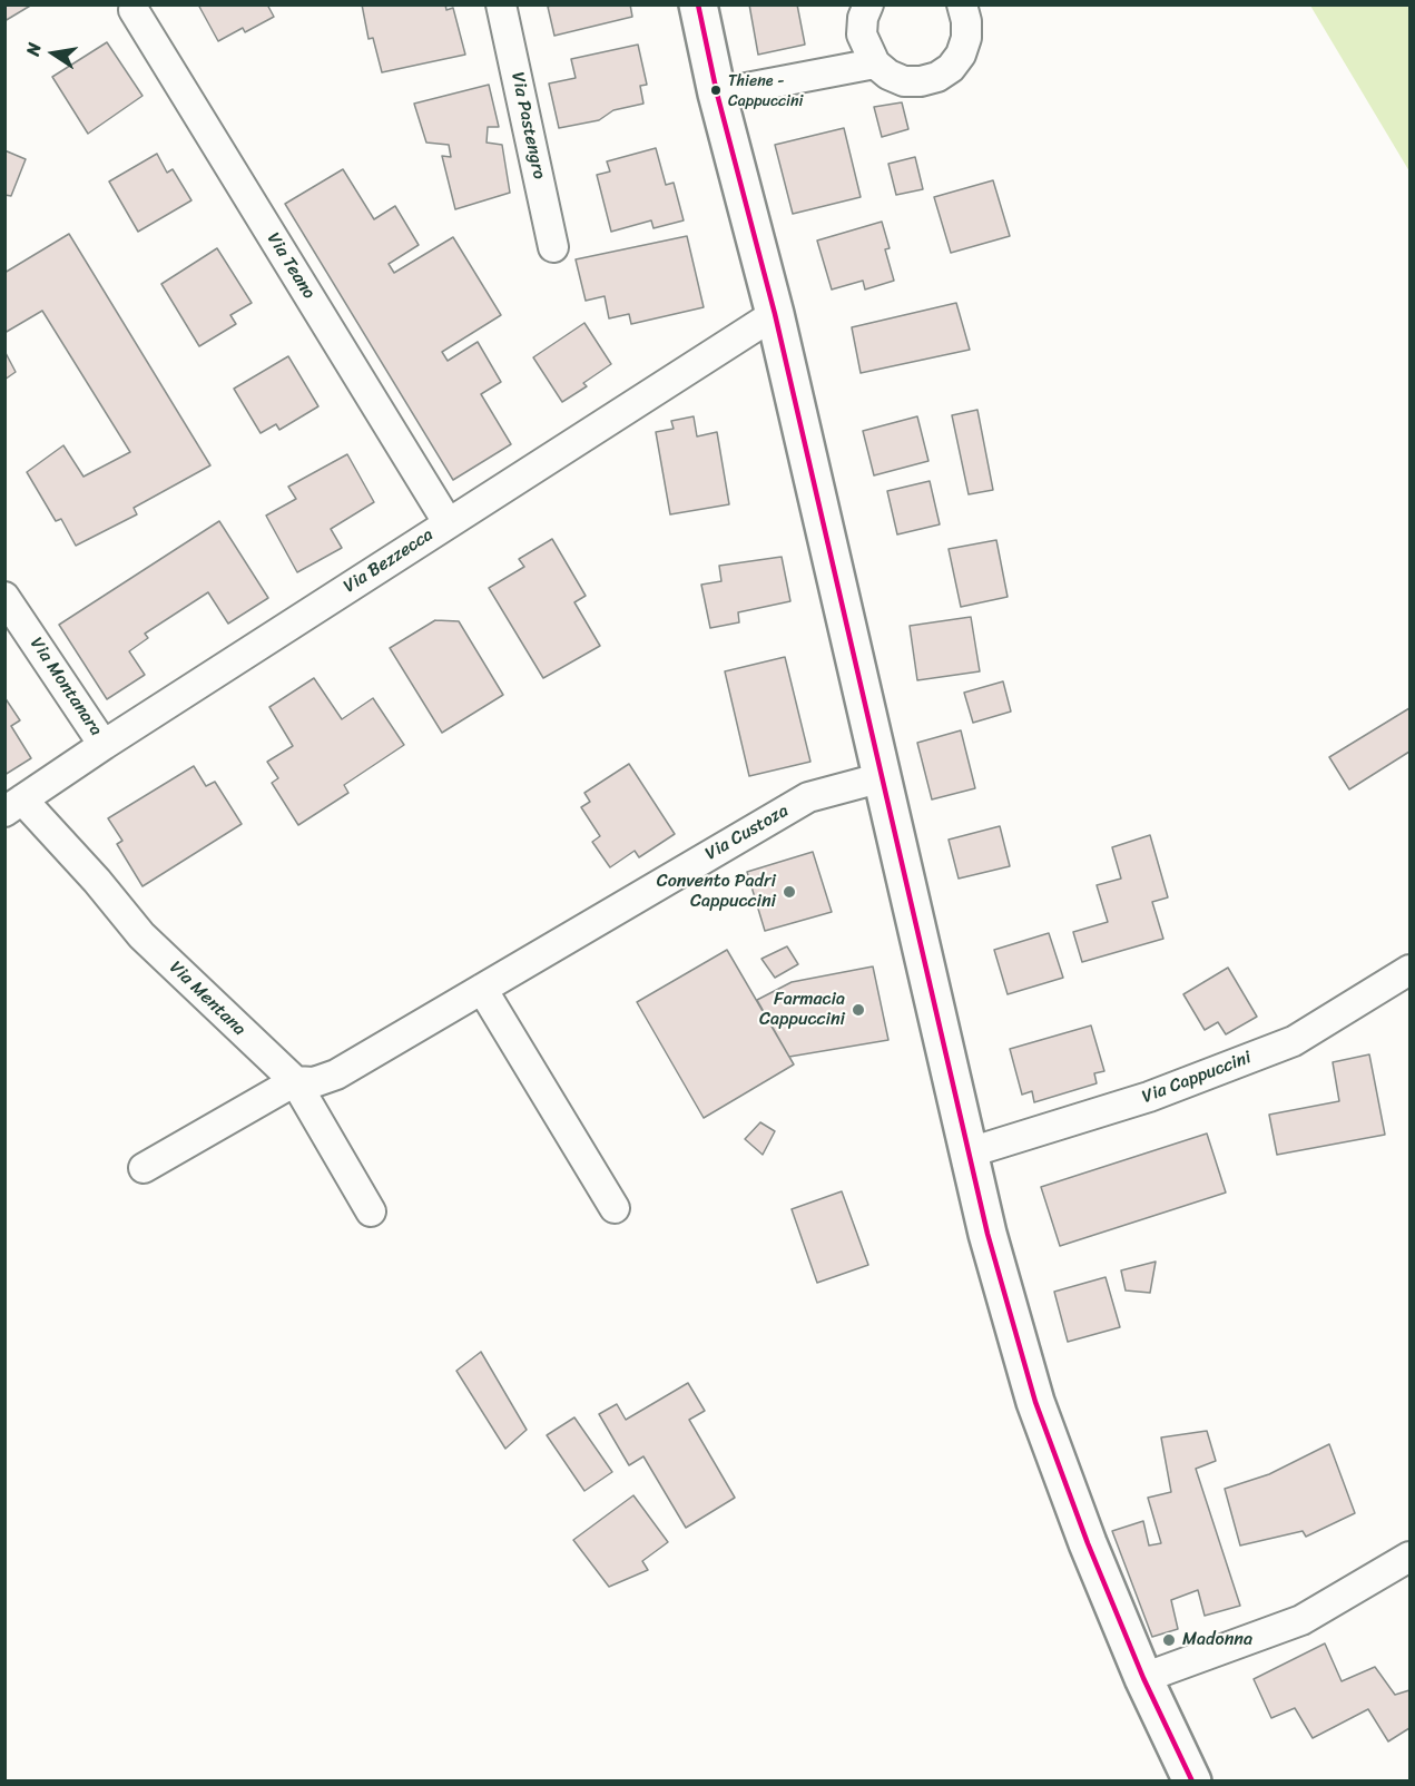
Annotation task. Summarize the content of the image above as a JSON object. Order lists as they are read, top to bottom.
{
  "streets": {
    "street": [
      "Via Pastengro",
      "Via Teano",
      "Via Bezzecca",
      "Via Montanara",
      "Via Custoza",
      "Via Mentana",
      "Via Cappuccini"
    ]
  },
  "crossings": [
    ["Via Teano", "Via Bezzecca"],
    ["Via Bezzecca", "Via Montanara"],
    ["Via Bezzecca", "Via Mentana"],
    ["Via Custoza", "Via Mentana"]
  ],
  "places": [
    "Thiene - Cappuccini",
    "Convento Padri Cappuccini",
    "Farmacia Cappuccini",
    "Madonna"
  ],
  "north": "left"
}
